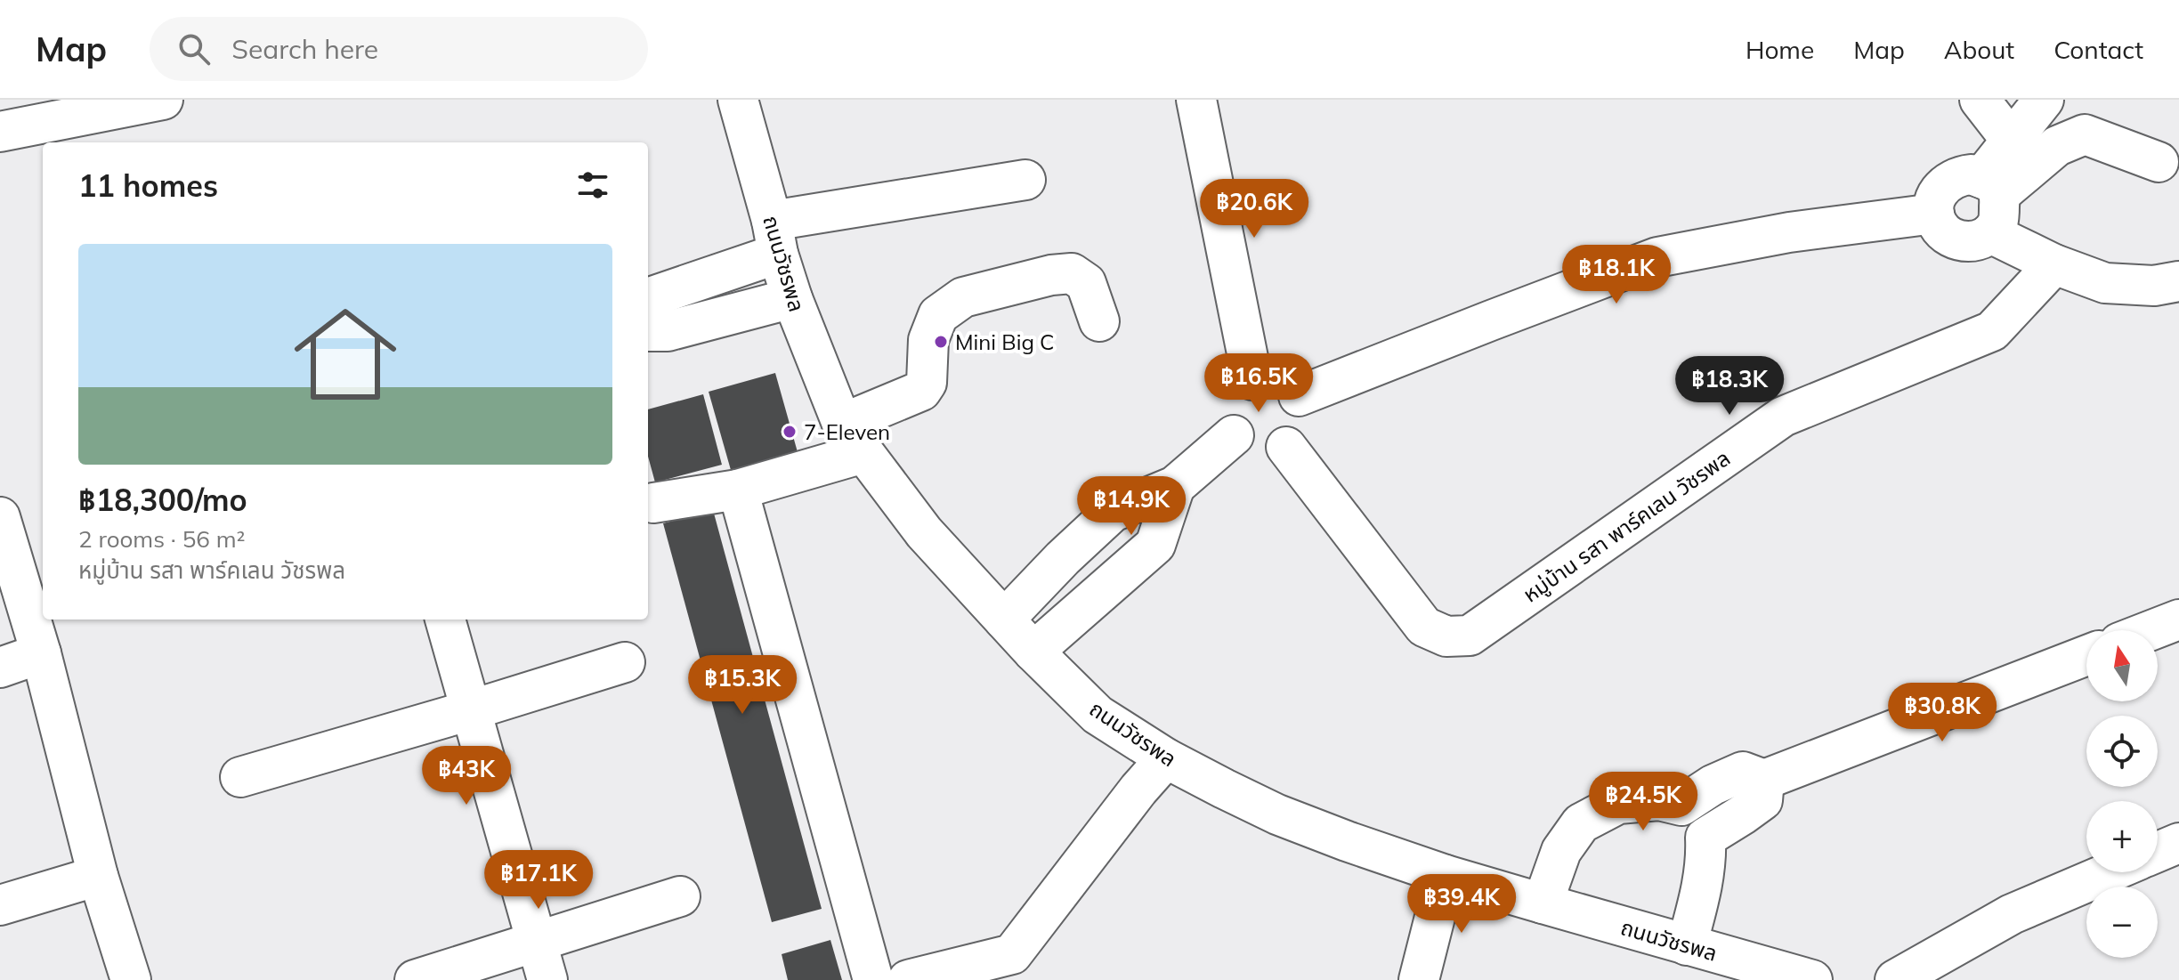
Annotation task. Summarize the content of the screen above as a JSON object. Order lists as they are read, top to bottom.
{
  "streets": {
    "street": ["ถนนวัชรพล", "หมู่บ้าน รสา พาร์คเลน วัชรพล"]
  },
  "places": ["Mini Big C", "7-Eleven"],
  "north": "top",
  "page": {
    "header": "Map",
    "search": "Search here",
    "nav": [
      "Home",
      "Map",
      "About",
      "Contact"
    ],
    "heading": "11 homes",
    "price": [
      "฿20.6K",
      "฿18.1K",
      "฿16.5K",
      "฿18.3K",
      "฿14.9K",
      "฿15.3K",
      "฿30.8K",
      "฿43K",
      "฿24.5K",
      "฿17.1K",
      "฿39.4K"
    ],
    "list": [
      {
        "name": "฿18,300/mo",
        "note": "2 rooms · 56 m² · หมู่บ้าน รสา พาร์คเลน วัชรพล"
      }
    ],
    "map_buttons": ["+", "−"]
  }
}
